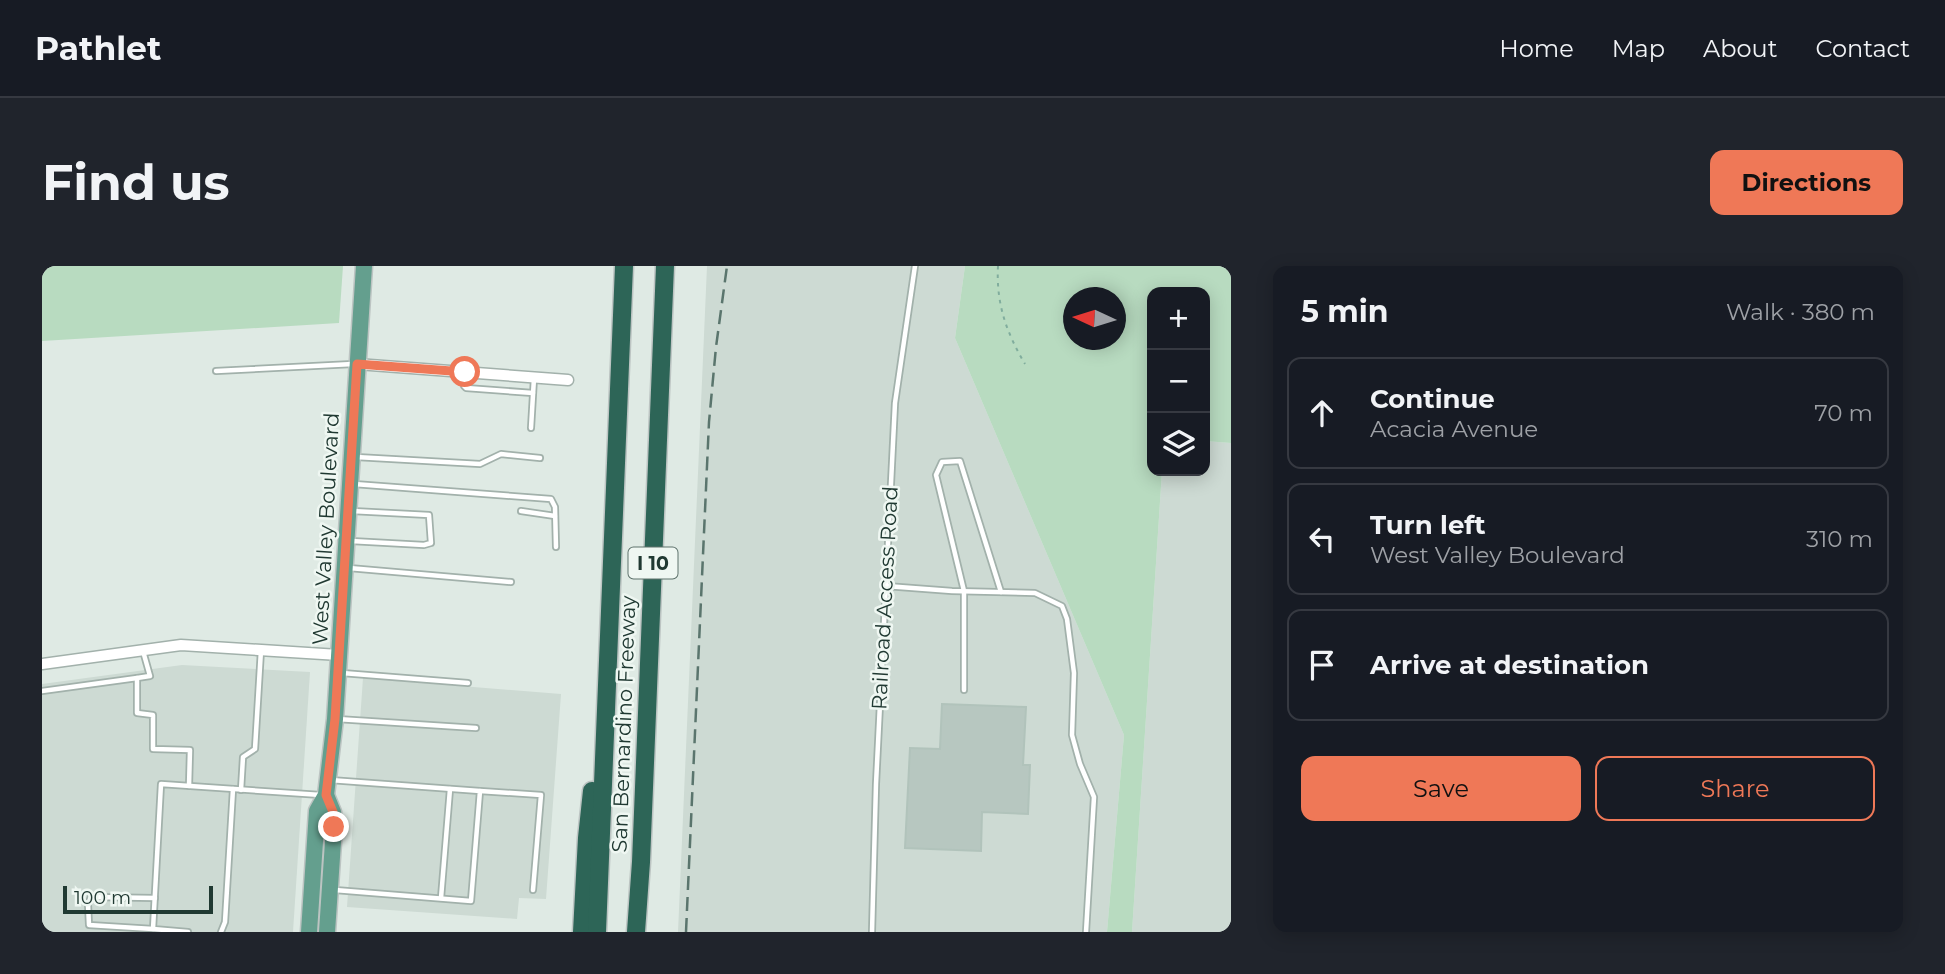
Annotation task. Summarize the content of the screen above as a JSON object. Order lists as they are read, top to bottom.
{
  "streets": {
    "highway": ["I 10", "San Bernardino Freeway"],
    "main road": ["West Valley Boulevard"],
    "lane": ["Railroad Access Road"]
  },
  "scale_bar": "100 m",
  "north": "left",
  "page": {
    "header": "Pathlet",
    "nav": [
      "Home",
      "Map",
      "About",
      "Contact"
    ],
    "buttons": [
      "Directions",
      ["Save", "Share"]
    ],
    "title": "Find us",
    "heading": ["5 min", "Walk · 380 m"],
    "map_buttons": ["+", "−"],
    "list": [
      ["Continue", "Acacia Avenue", "70 m"],
      ["Turn left", "West Valley Boulevard", "310 m"],
      "Arrive at destination"
    ],
    "scale": "100 m"
  }
}
